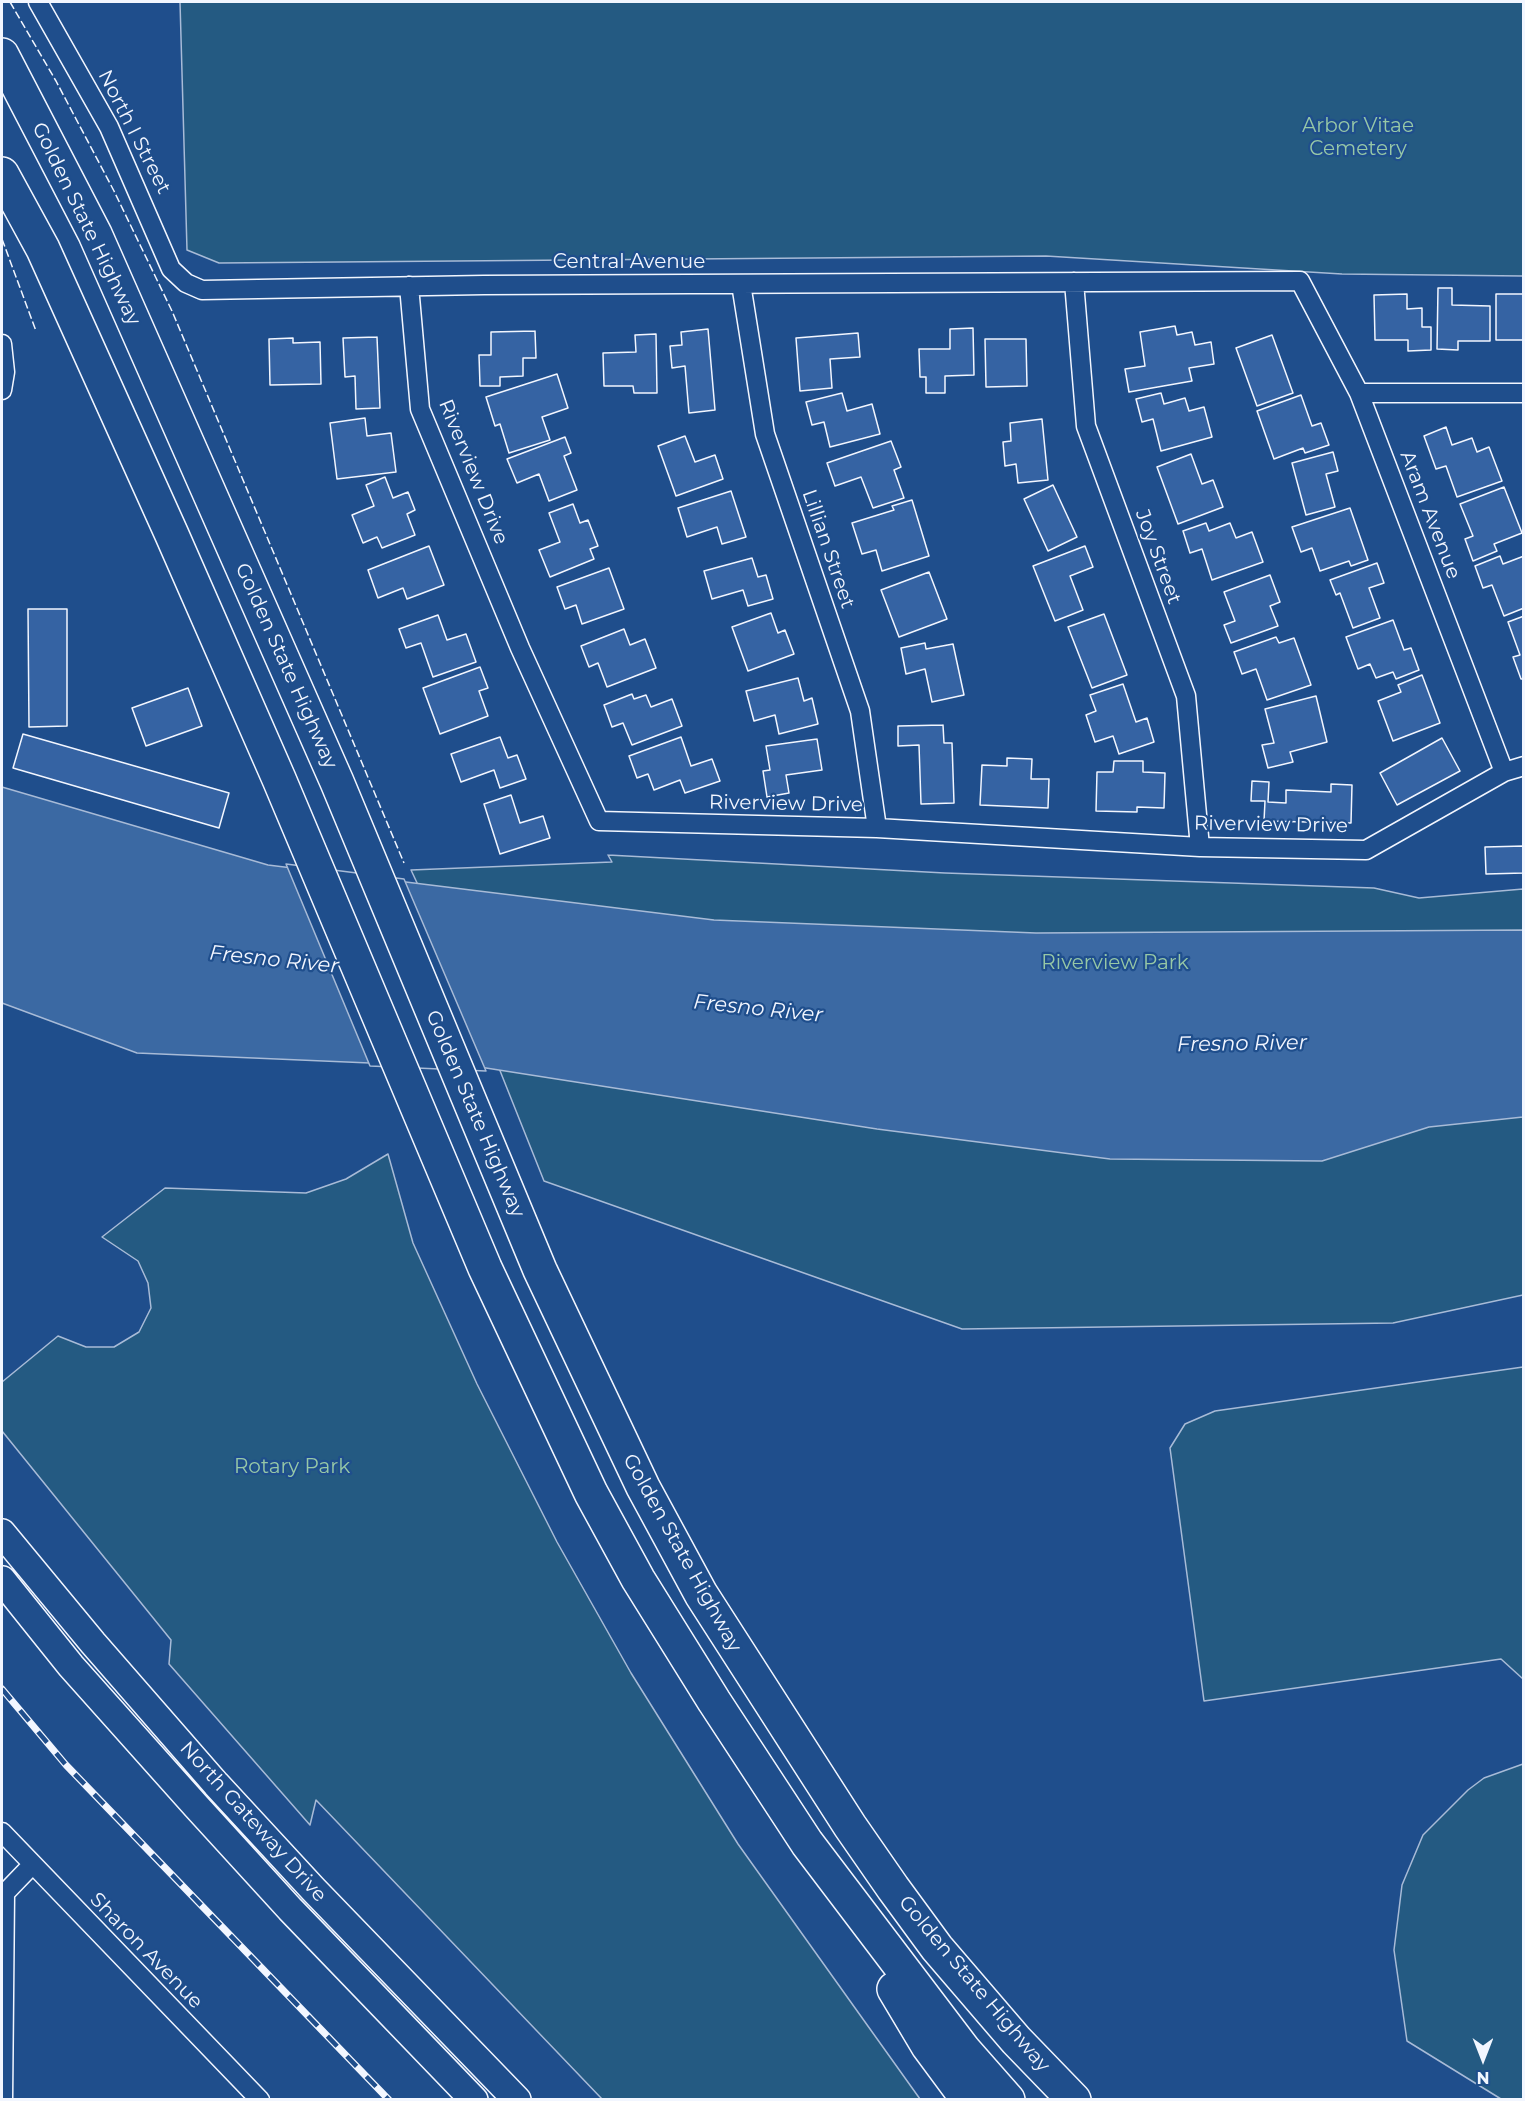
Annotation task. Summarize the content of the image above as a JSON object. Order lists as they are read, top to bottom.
{
  "streets": {
    "highway": ["Golden State Highway"],
    "main road": ["North Gateway Drive"],
    "street": [
      "North I Street",
      "Central Avenue",
      "Riverview Drive",
      "Aram Avenue",
      "Lillian Street",
      "Joy Street",
      "Sharon Avenue"
    ]
  },
  "crossings": [
    ["North I Street", "Central Avenue"],
    ["Central Avenue", "Riverview Drive"],
    ["Central Avenue", "Aram Avenue"],
    ["Central Avenue", "Lillian Street"],
    ["Central Avenue", "Joy Street"],
    ["Riverview Drive", "Aram Avenue"],
    ["Riverview Drive", "Lillian Street"],
    ["Riverview Drive", "Joy Street"]
  ],
  "water": ["Fresno River"],
  "parks": ["Arbor Vitae Cemetery", "Riverview Park", "Rotary Park"],
  "north": "bottom"
}
